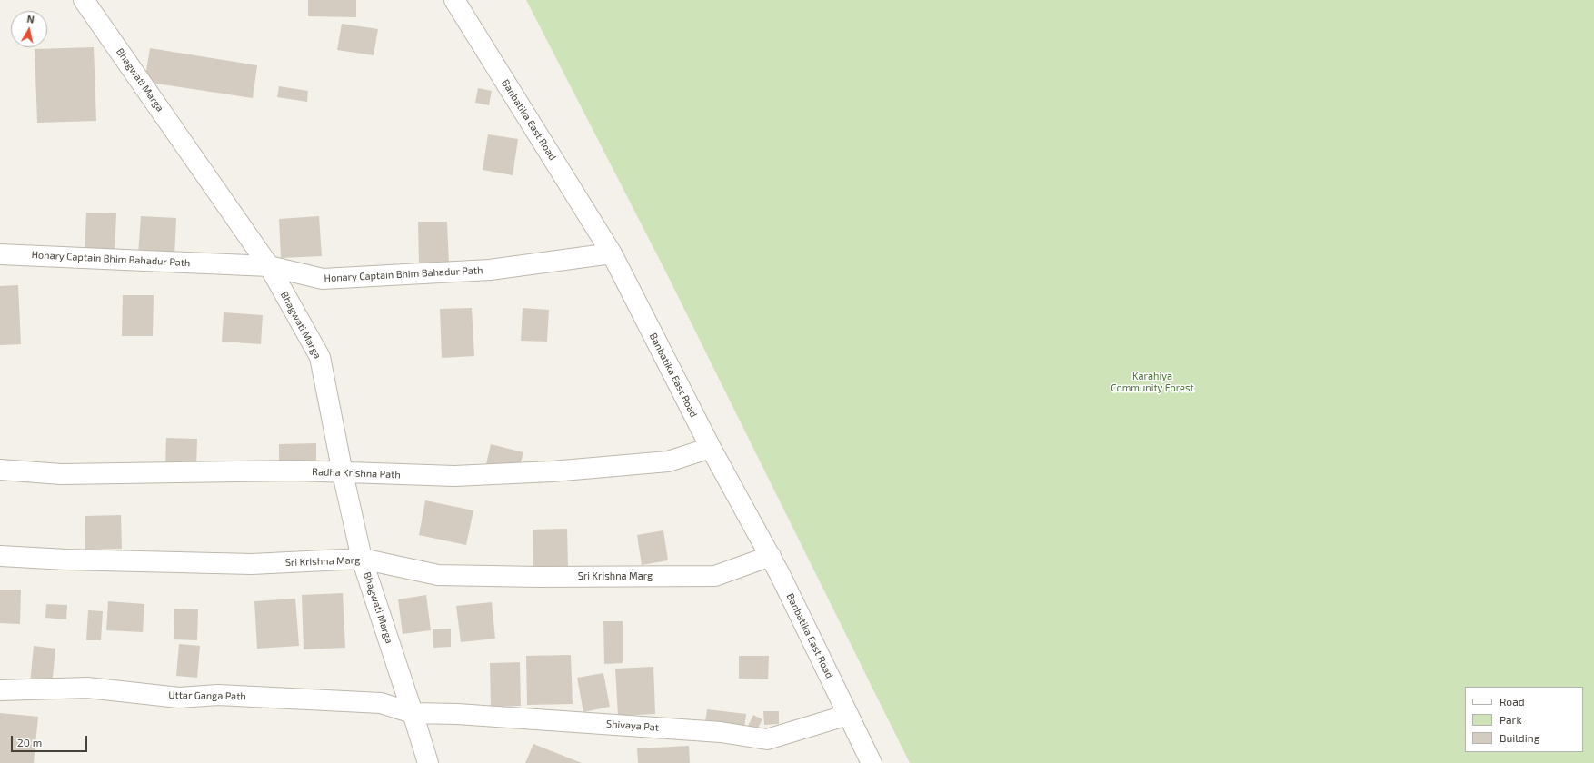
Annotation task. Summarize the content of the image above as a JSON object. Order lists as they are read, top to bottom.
{
  "streets": {
    "street": [
      "Bhagwati Marga",
      "Banbatika East Road",
      "Honary Captain Bhim Bahadur Path",
      "Radha Krishna Path",
      "Sri Krishna Marg",
      "Uttar Ganga Path",
      "Shivaya Pat"
    ]
  },
  "crossings": [
    ["Bhagwati Marga", "Honary Captain Bhim Bahadur Path"],
    ["Bhagwati Marga", "Radha Krishna Path"],
    ["Bhagwati Marga", "Sri Krishna Marg"],
    ["Bhagwati Marga", "Uttar Ganga Path"],
    ["Bhagwati Marga", "Shivaya Pat"],
    ["Banbatika East Road", "Honary Captain Bhim Bahadur Path"],
    ["Banbatika East Road", "Radha Krishna Path"],
    ["Banbatika East Road", "Sri Krishna Marg"],
    ["Banbatika East Road", "Shivaya Pat"],
    ["Uttar Ganga Path", "Shivaya Pat"]
  ],
  "parks": ["Karahiya Community Forest"],
  "legend": ["Road", "Park", "Building"],
  "scale_bar": "20 m",
  "north": "top"
}
